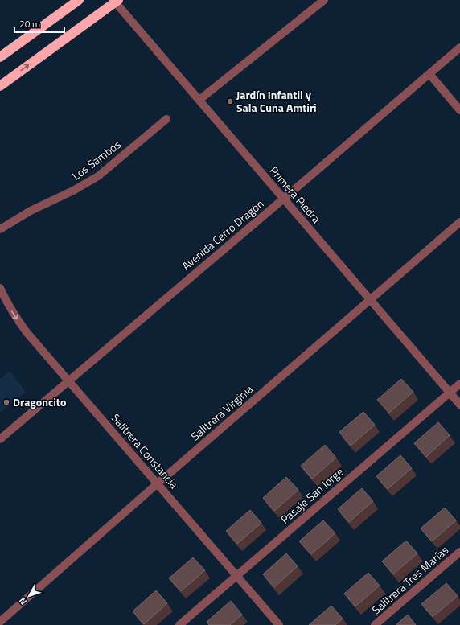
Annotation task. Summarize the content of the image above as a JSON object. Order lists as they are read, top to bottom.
{
  "streets": {
    "street": [
      "Los Sambos",
      "Primera Piedra",
      "Avenida Cerro Dragón",
      "Salitrera Virginia",
      "Salitrera Constancia",
      "Pasaje San Jorge",
      "Salitrera Tres Marías"
    ]
  },
  "crossings": [
    ["Primera Piedra", "Avenida Cerro Dragón"],
    ["Primera Piedra", "Salitrera Virginia"],
    ["Primera Piedra", "Pasaje San Jorge"],
    ["Avenida Cerro Dragón", "Salitrera Constancia"],
    ["Salitrera Virginia", "Salitrera Constancia"],
    ["Salitrera Constancia", "Pasaje San Jorge"]
  ],
  "places": ["Jardín Infantil y Sala Cuna Amtiri", "Dragoncito"],
  "scale_bar": "20 m",
  "north": "bottom left"
}
